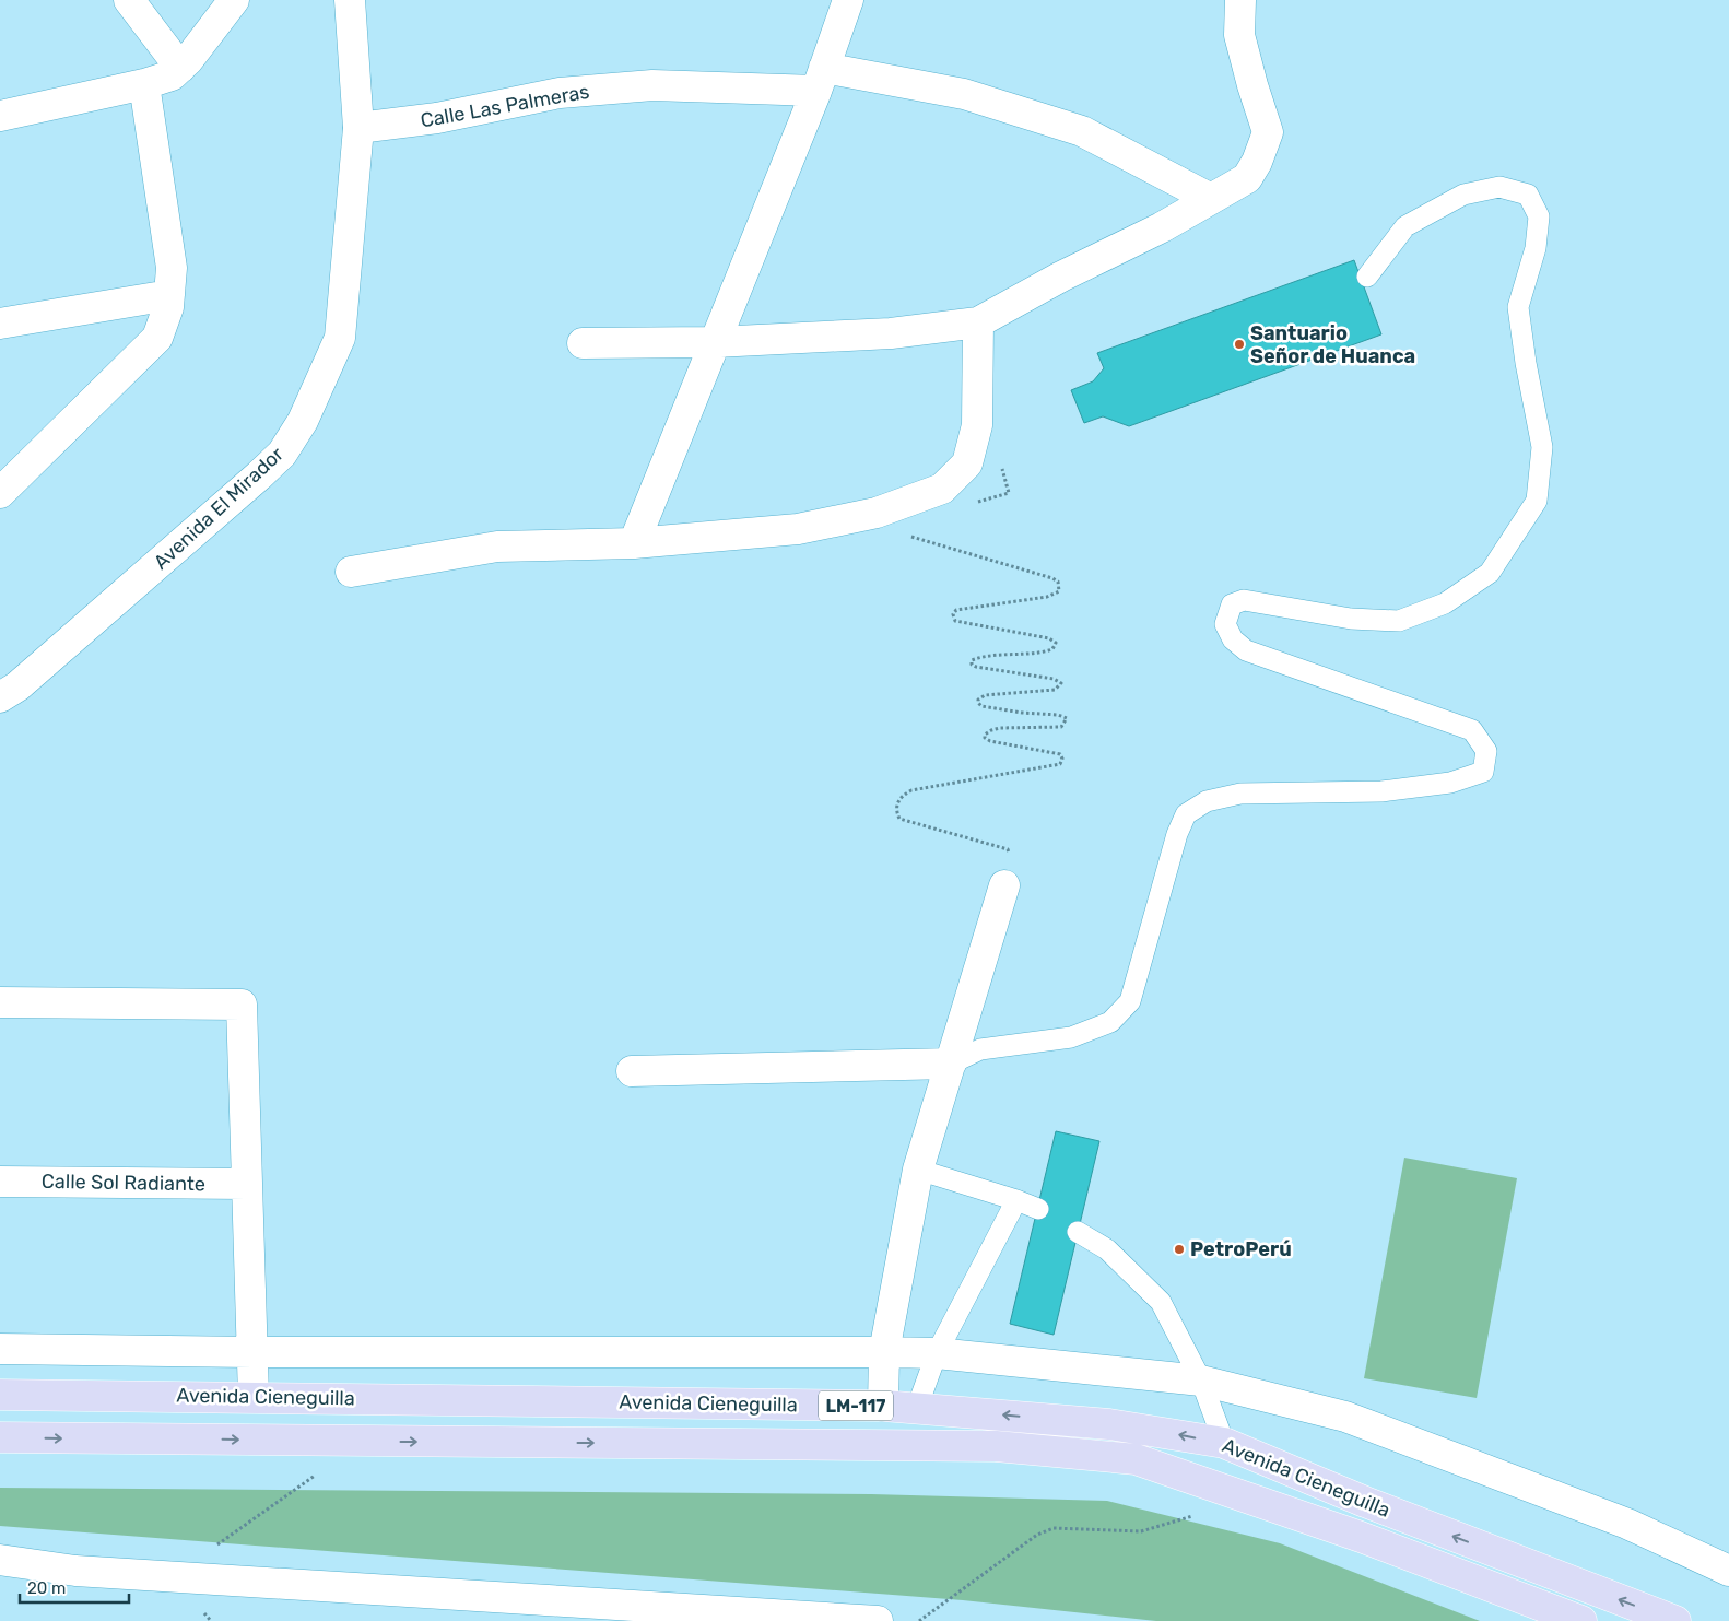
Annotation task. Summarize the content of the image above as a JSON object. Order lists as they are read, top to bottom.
{
  "streets": {
    "main road": ["Avenida Cieneguilla", "LM-117"],
    "street": ["Calle Las Palmeras", "Avenida El Mirador", "Calle Sol Radiante"]
  },
  "crossings": [
    ["Calle Las Palmeras", "Avenida El Mirador"]
  ],
  "places": ["Santuario Señor de Huanca", "PetroPerú"],
  "scale_bar": "20 m"
}
